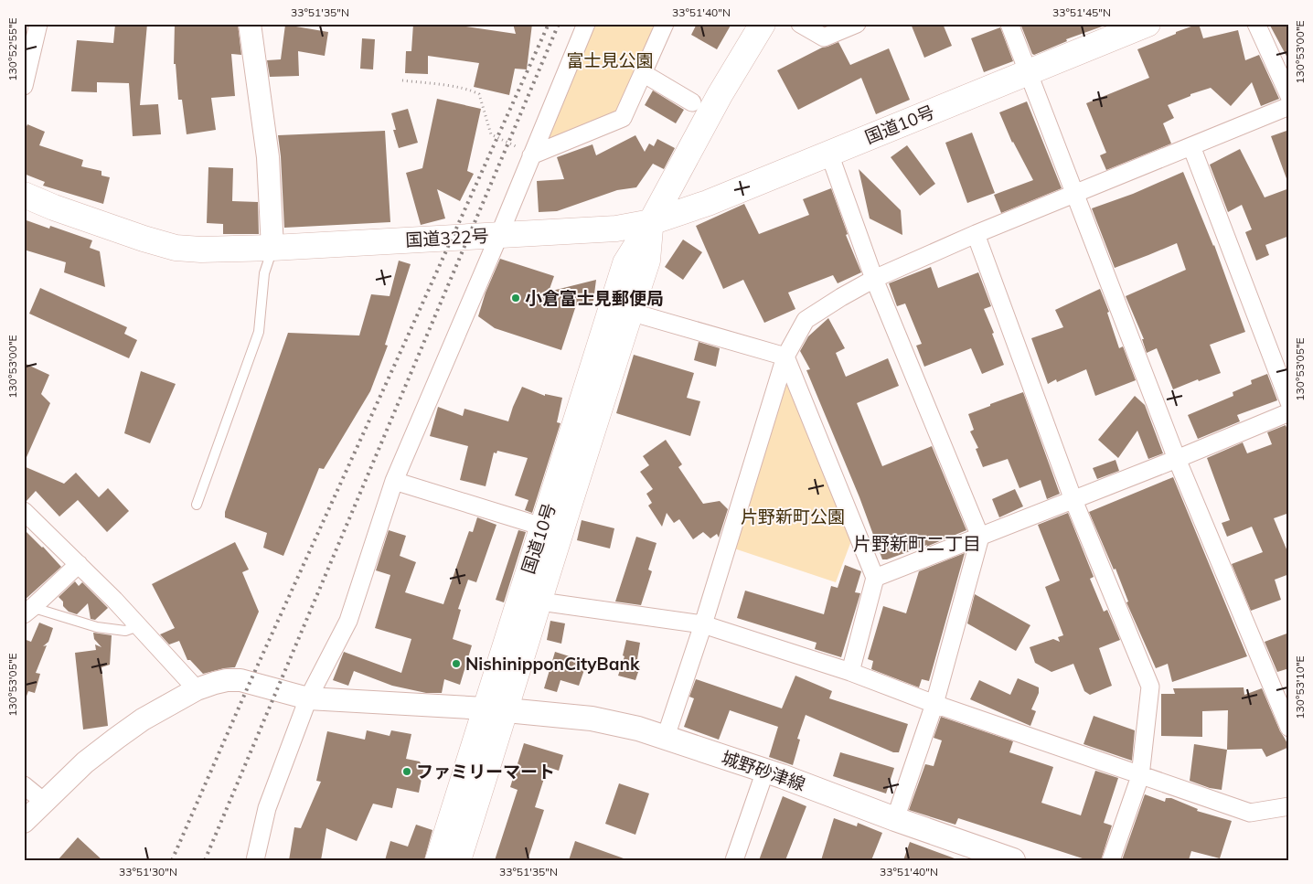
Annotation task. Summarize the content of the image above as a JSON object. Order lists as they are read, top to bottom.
{
  "streets": {
    "highway": ["国道10号", "国道322号"],
    "main road": ["城野砂津線"]
  },
  "crossings": [
    ["国道10号", "国道322号"],
    ["国道10号", "城野砂津線"]
  ],
  "districts": ["片野新町二丁目"],
  "parks": ["富士見公園", "片野新町公園"],
  "places": ["小倉富士見郵便局", "NishinipponCityBank", "ファミリーマート"],
  "coordinates": [
    "33°51'35\"N",
    "33°51'40\"N",
    "33°51'45\"N",
    "130°52'55\"E",
    "130°53'00\"E",
    "130°53'05\"E",
    "130°53'10\"E",
    "33°51'30\"N"
  ]
}
